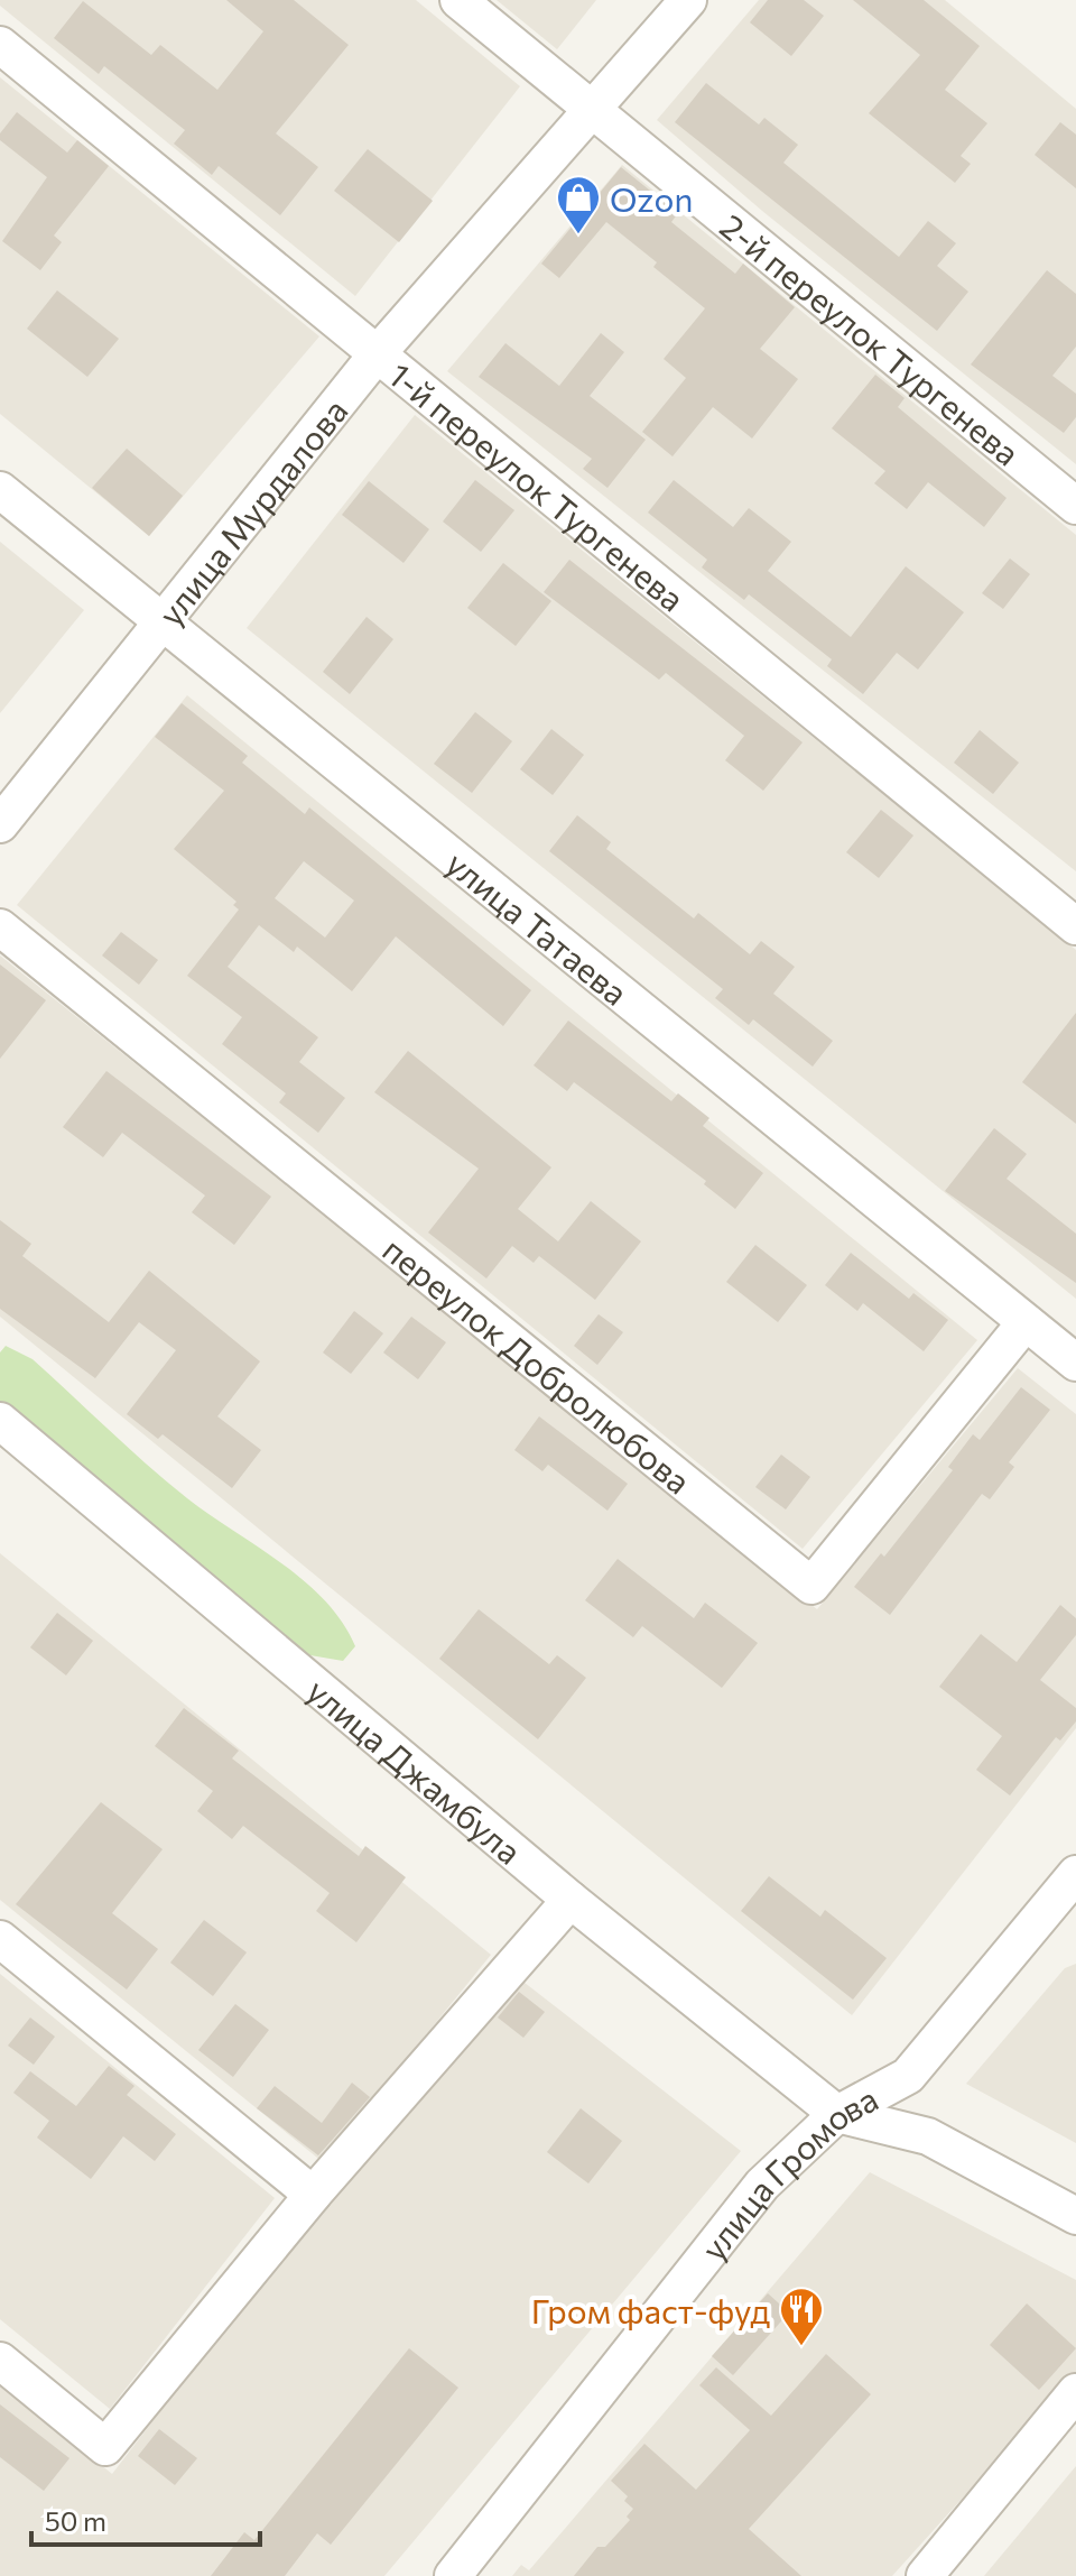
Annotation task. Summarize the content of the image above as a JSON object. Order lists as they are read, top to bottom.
{
  "streets": {
    "street": [
      "2-й переулок Тургенева",
      "1-й переулок Тургенева",
      "улица Мурдалова",
      "улица Татаева",
      "переулок Добролюбова",
      "улица Джамбула",
      "улица Громова"
    ]
  },
  "crossings": [
    ["2-й переулок Тургенева", "улица Мурдалова"],
    ["1-й переулок Тургенева", "улица Мурдалова"],
    ["улица Мурдалова", "улица Татаева"],
    ["улица Татаева", "переулок Добролюбова"],
    ["улица Джамбула", "улица Громова"]
  ],
  "places": {
    "shop": ["Ozon"],
    "restaurant": ["Гром фаст-фуд"]
  },
  "scale_bar": "50 m"
}
